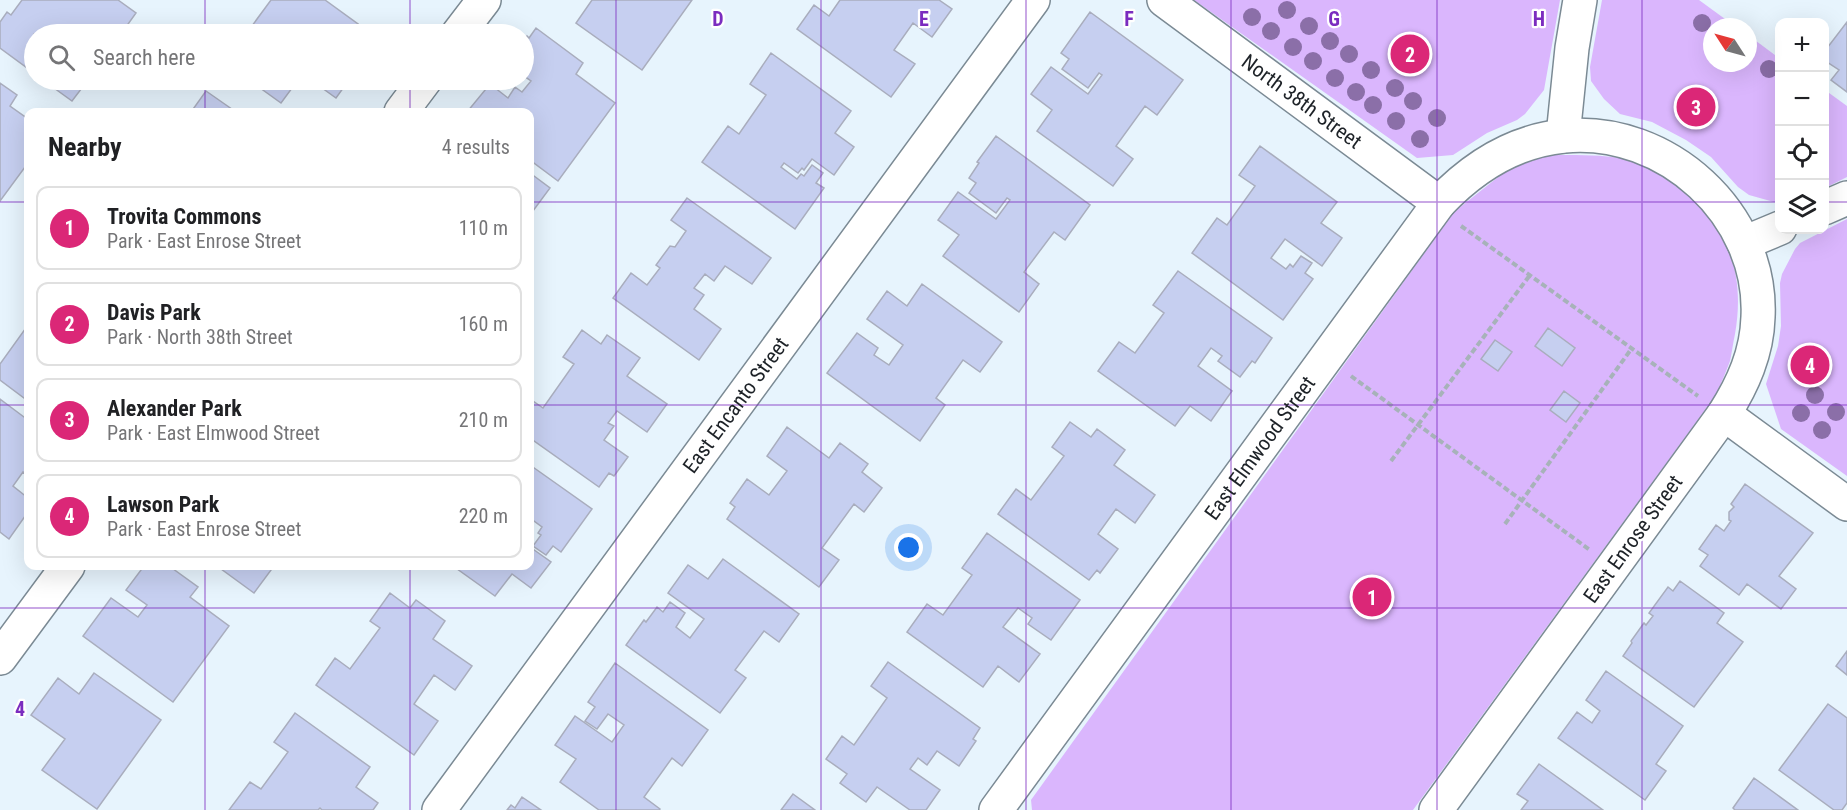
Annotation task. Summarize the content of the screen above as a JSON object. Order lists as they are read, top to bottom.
{
  "streets": {
    "street": [
      "North 38th Street",
      "East Encanto Street",
      "East Elmwood Street",
      "East Enrose Street"
    ]
  },
  "crossings": [
    ["North 38th Street", "East Elmwood Street"],
    ["East Elmwood Street", "East Enrose Street"]
  ],
  "north": "top left",
  "page": {
    "map_buttons": ["+", "−"],
    "search": "Search here",
    "pins": [
      "2",
      "3",
      "4",
      "1"
    ],
    "heading": ["Nearby", "4 results"],
    "list": [
      {
        "mark": "1",
        "name": "Trovita Commons",
        "note": "Park · East Enrose Street",
        "value": "110 m"
      },
      {
        "mark": "2",
        "name": "Davis Park",
        "note": "Park · North 38th Street",
        "value": "160 m"
      },
      {
        "mark": "3",
        "name": "Alexander Park",
        "note": "Park · East Elmwood Street",
        "value": "210 m"
      },
      {
        "mark": "4",
        "name": "Lawson Park",
        "note": "Park · East Enrose Street",
        "value": "220 m"
      }
    ]
  },
  "grid": {
    "columns": [
      "D",
      "E",
      "F",
      "G",
      "H"
    ],
    "rows": ["4"]
  }
}
